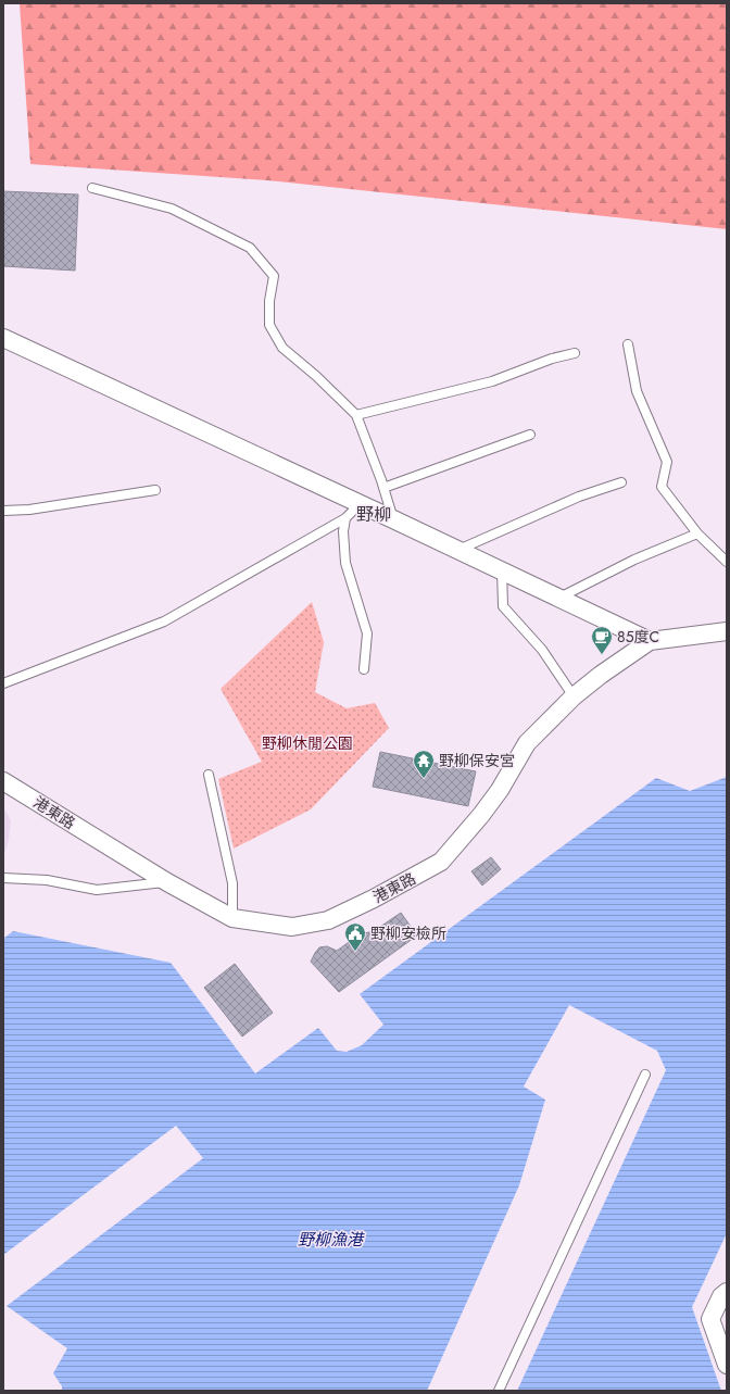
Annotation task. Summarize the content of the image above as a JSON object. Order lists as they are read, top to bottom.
{
  "streets": {
    "street": ["港東路"]
  },
  "districts": ["野柳"],
  "water": ["野柳漁港"],
  "parks": ["野柳休閒公園"],
  "places": {
    "cafe": ["85度C"],
    "temple": ["野柳保安宮"],
    "public building": ["野柳安檢所"]
  }
}
